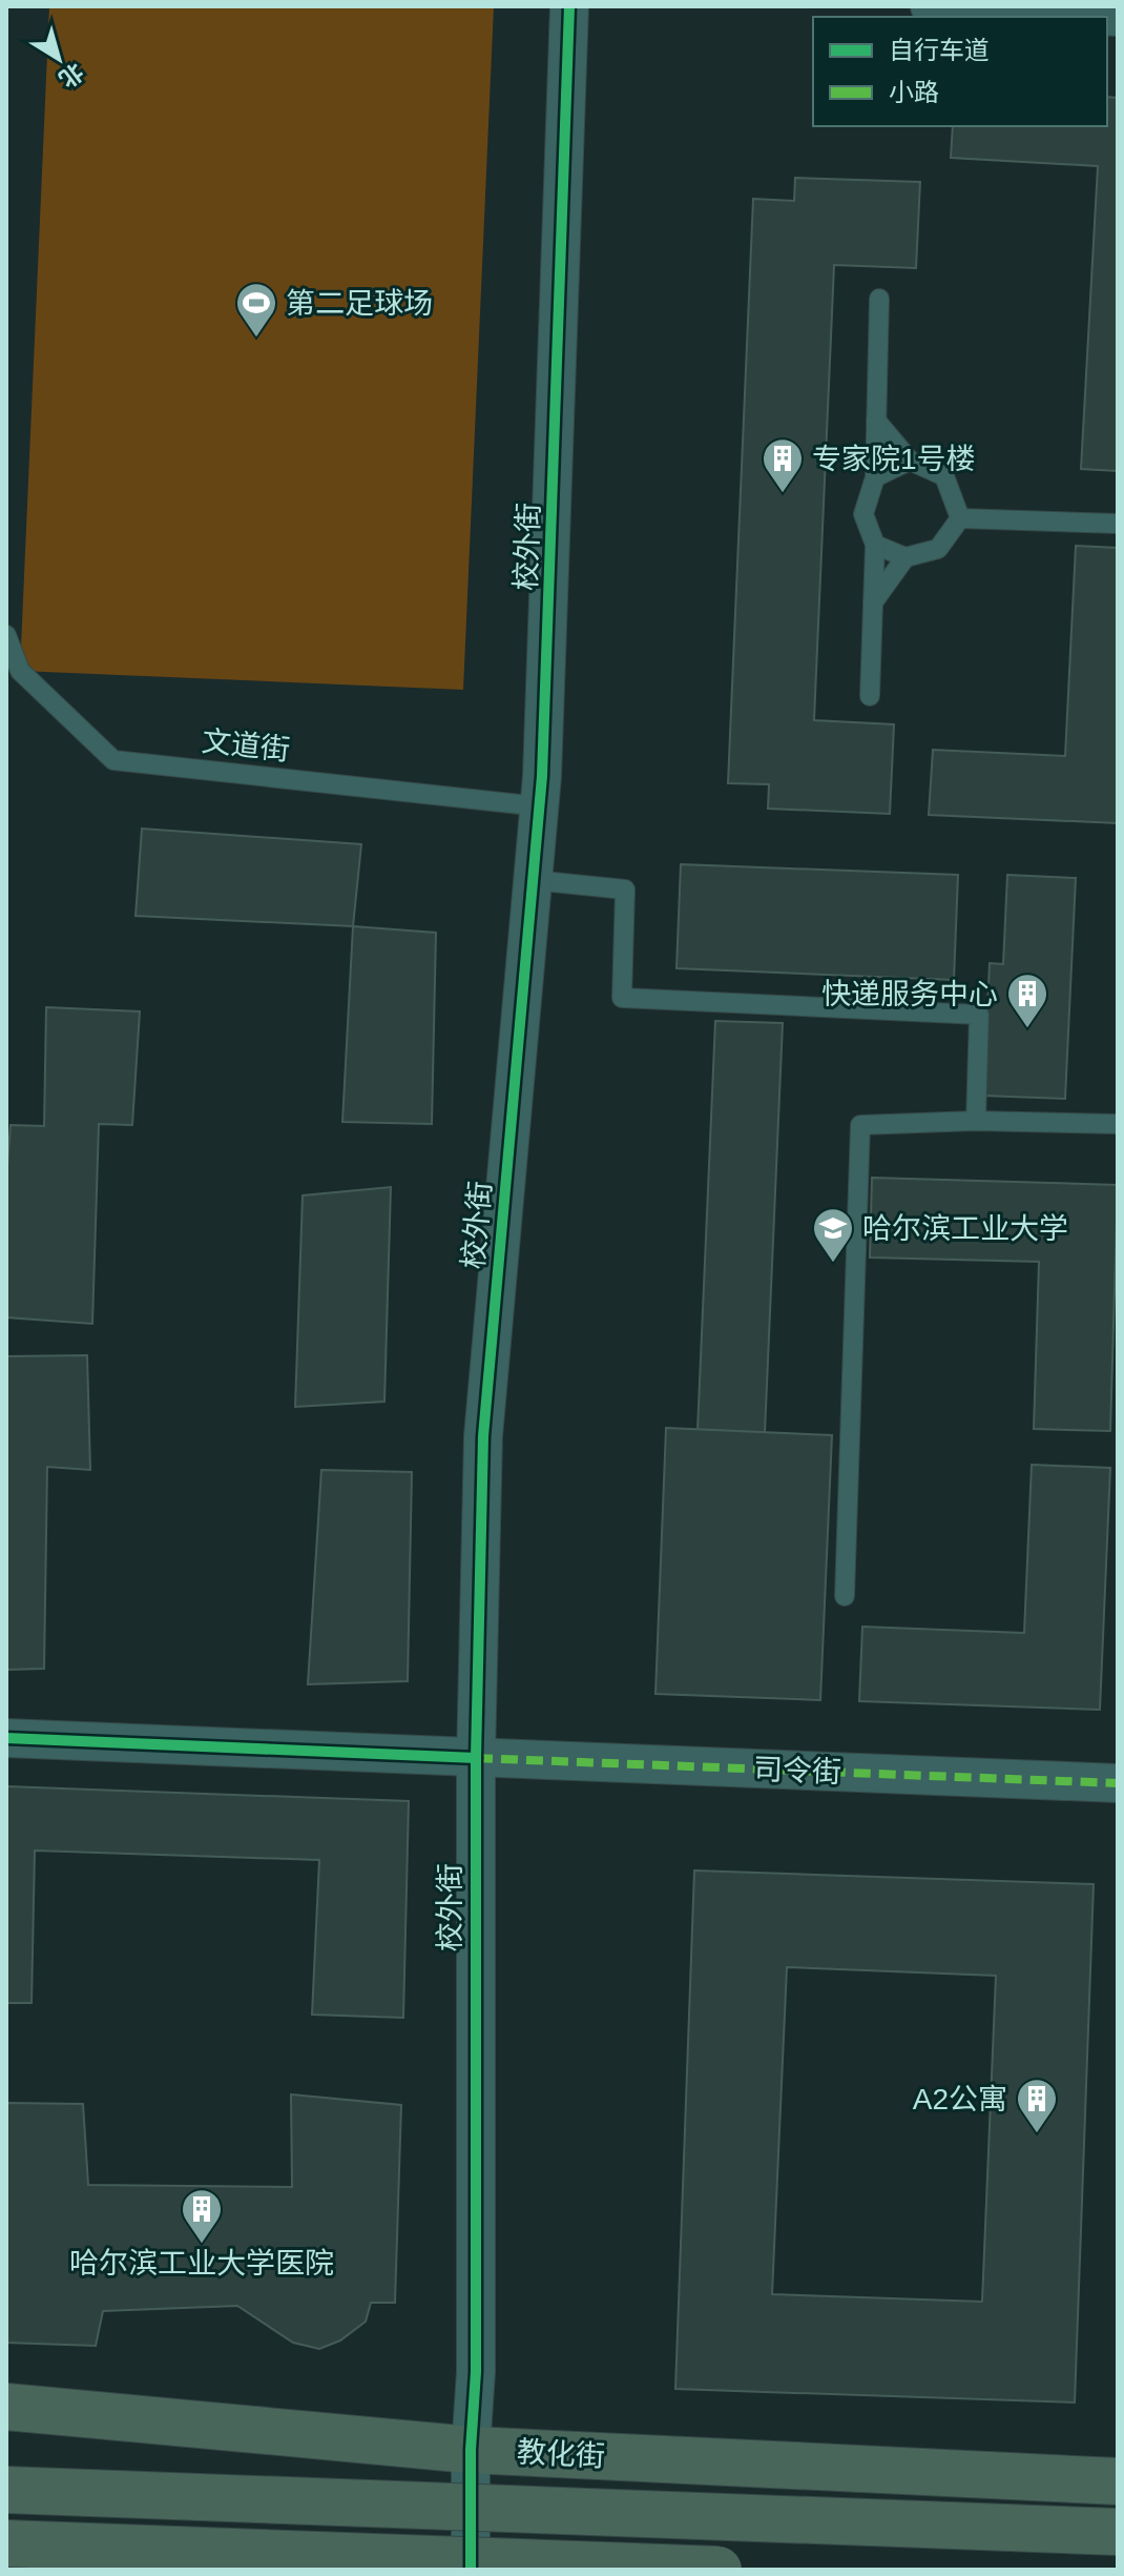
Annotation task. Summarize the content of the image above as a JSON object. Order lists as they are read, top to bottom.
{
  "streets": {
    "highway": ["教化街"],
    "street": ["校外街", "司令街"],
    "lane": ["文道街"]
  },
  "crossings": [
    ["校外街", "文道街"],
    ["校外街", "司令街"],
    ["校外街", "教化街"]
  ],
  "places": {
    "sports": ["第二足球场"],
    "building": [
      "专家院1号楼",
      "快递服务中心",
      "A2公寓",
      "哈尔滨工业大学医院"
    ],
    "school or university": ["哈尔滨工业大学"]
  },
  "legend": ["自行车道", "小路"],
  "north": "bottom right"
}
